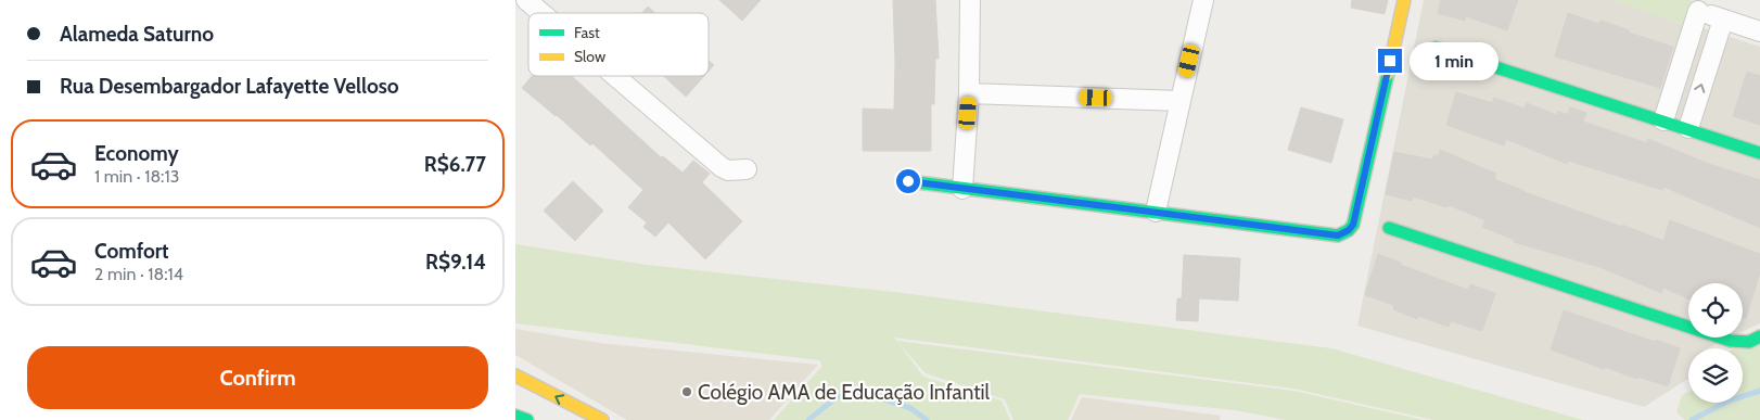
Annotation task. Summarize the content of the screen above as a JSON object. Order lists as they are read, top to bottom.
{
  "places": ["Colégio AMA de Educação Infantil"],
  "legend": ["Fast", "Slow"],
  "page": {
    "banner": ["Alameda Saturno", "Rua Desembargador Lafayette Velloso"],
    "bubble": "1 min",
    "list": [
      {
        "name": "Economy",
        "note": "1 min · 18:13",
        "value": "R$6.77"
      },
      {
        "name": "Comfort",
        "note": "2 min · 18:14",
        "value": "R$9.14"
      }
    ],
    "buttons": "Confirm"
  }
}
